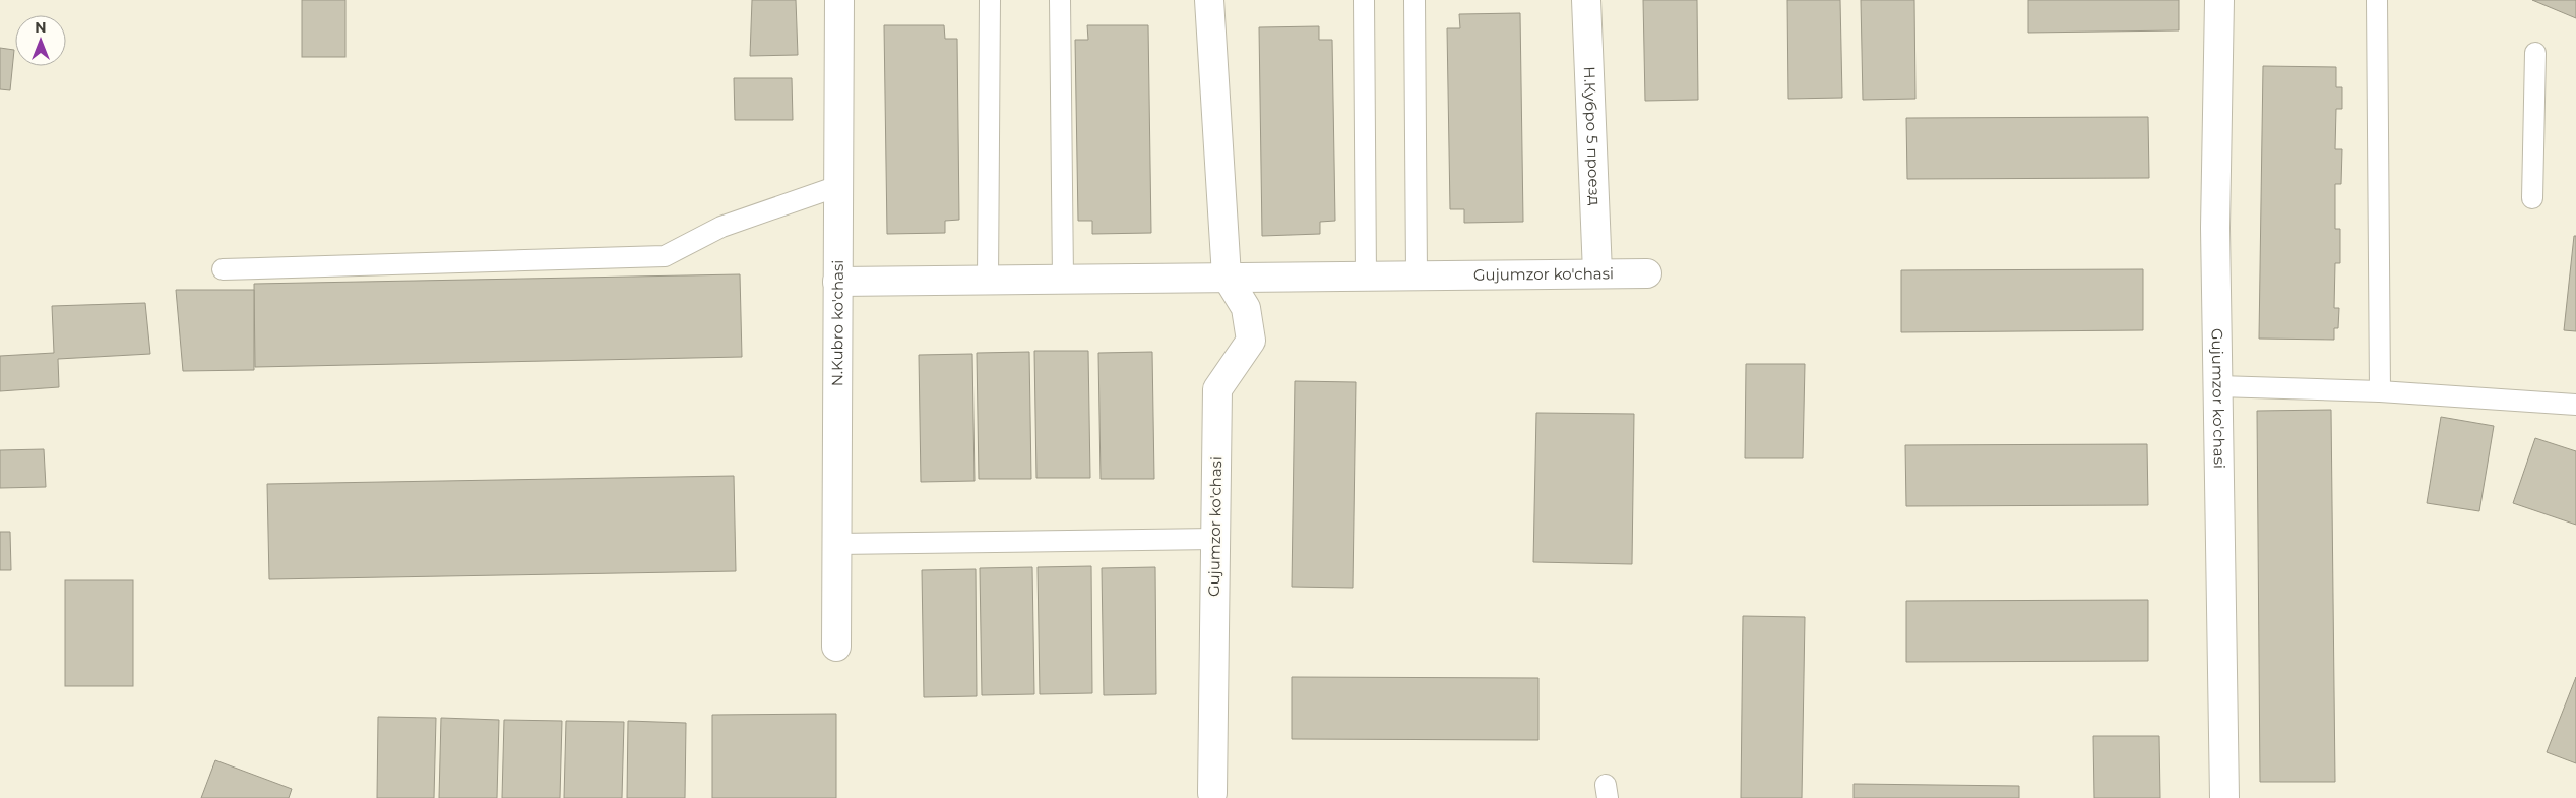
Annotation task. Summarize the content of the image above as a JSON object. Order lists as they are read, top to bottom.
{
  "streets": {
    "street": ["Н.Кубро 5 проезд", "Gujumzor ko'chasi", "N.Kubro ko'chasi"]
  },
  "crossings": [
    ["Н.Кубро 5 проезд", "Gujumzor ko'chasi"],
    ["Gujumzor ko'chasi", "N.Kubro ko'chasi"]
  ],
  "north": "top"
}
